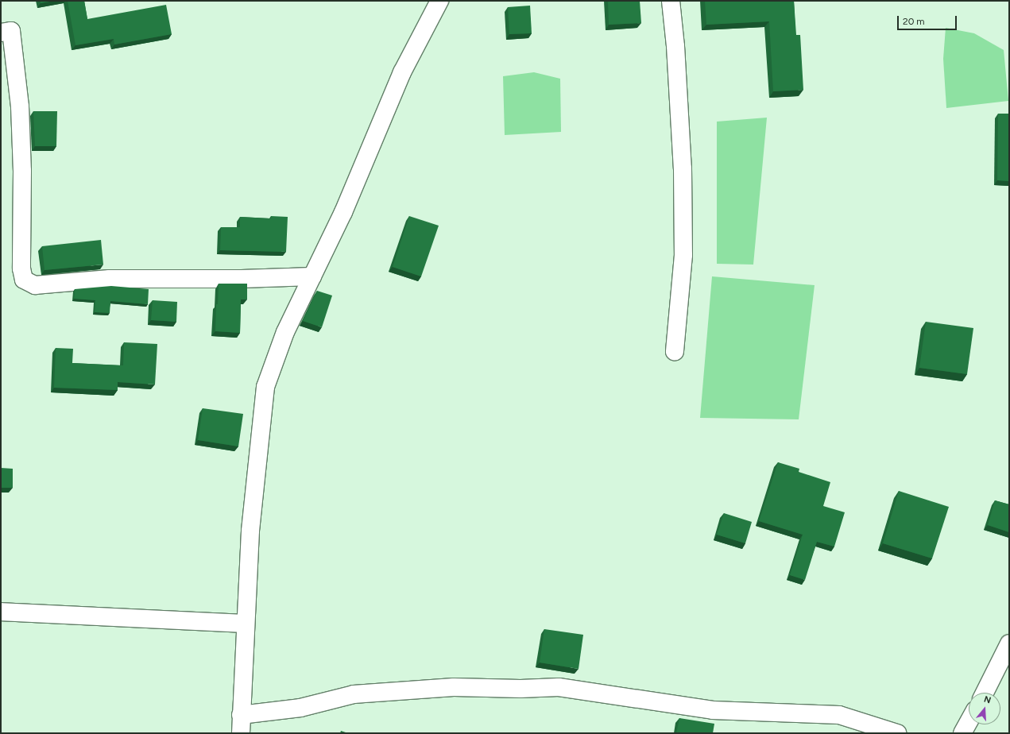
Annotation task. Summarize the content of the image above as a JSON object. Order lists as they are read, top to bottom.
{
  "scale_bar": "20 m",
  "north": "top"
}
